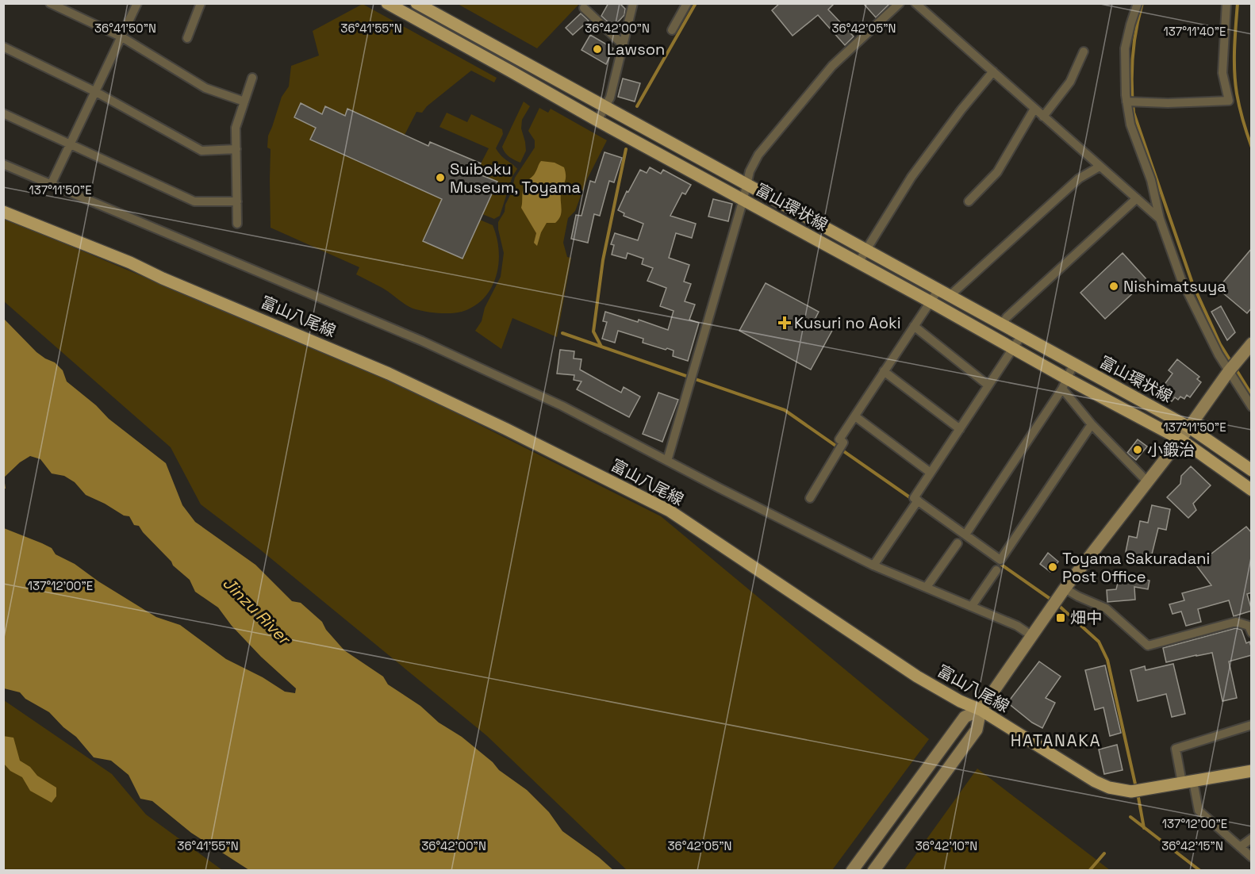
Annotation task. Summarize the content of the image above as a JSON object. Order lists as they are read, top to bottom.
{
  "streets": {
    "main road": ["富山環状線", "富山八尾線"]
  },
  "districts": ["HATANAKA"],
  "water": ["Jinzu River"],
  "places": {
    "other": [
      "Lawson",
      "Suiboku Museum, Toyama",
      "Nishimatsuya",
      "小鍛治",
      "Toyama Sakuradani Post Office"
    ],
    "health": ["Kusuri no Aoki"],
    "transit": ["畑中"]
  },
  "coordinates": [
    "36°41'50\"N",
    "36°41'55\"N",
    "36°42'00\"N",
    "36°42'05\"N",
    "137°11'40\"E",
    "137°11'50\"E",
    "137°12'00\"E",
    "36°42'10\"N",
    "36°42'15\"N"
  ]
}
